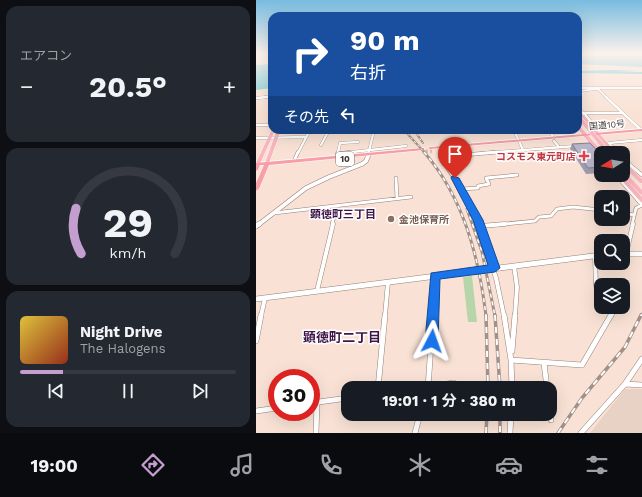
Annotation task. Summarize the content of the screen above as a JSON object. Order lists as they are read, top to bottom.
{
  "streets": {
    "highway": ["国道10号", "10"]
  },
  "districts": ["顕徳町三丁目", "顕徳町二丁目"],
  "places": {
    "health": ["コスモス東元町店"],
    "other": ["金池保育所"]
  },
  "north": "left",
  "page": {
    "tile": "エアコン",
    "turn": ["90 m", "右折"],
    "heat": ["−", "20.5°", "+"],
    "then": "その先",
    "song": ["Night Drive", "The Halogens"],
    "limit": "30",
    "trip": "19:01 · 1 分 · 380 m",
    "tabs": "19:00",
    "gauge": ["29", "km/h"]
  }
}
